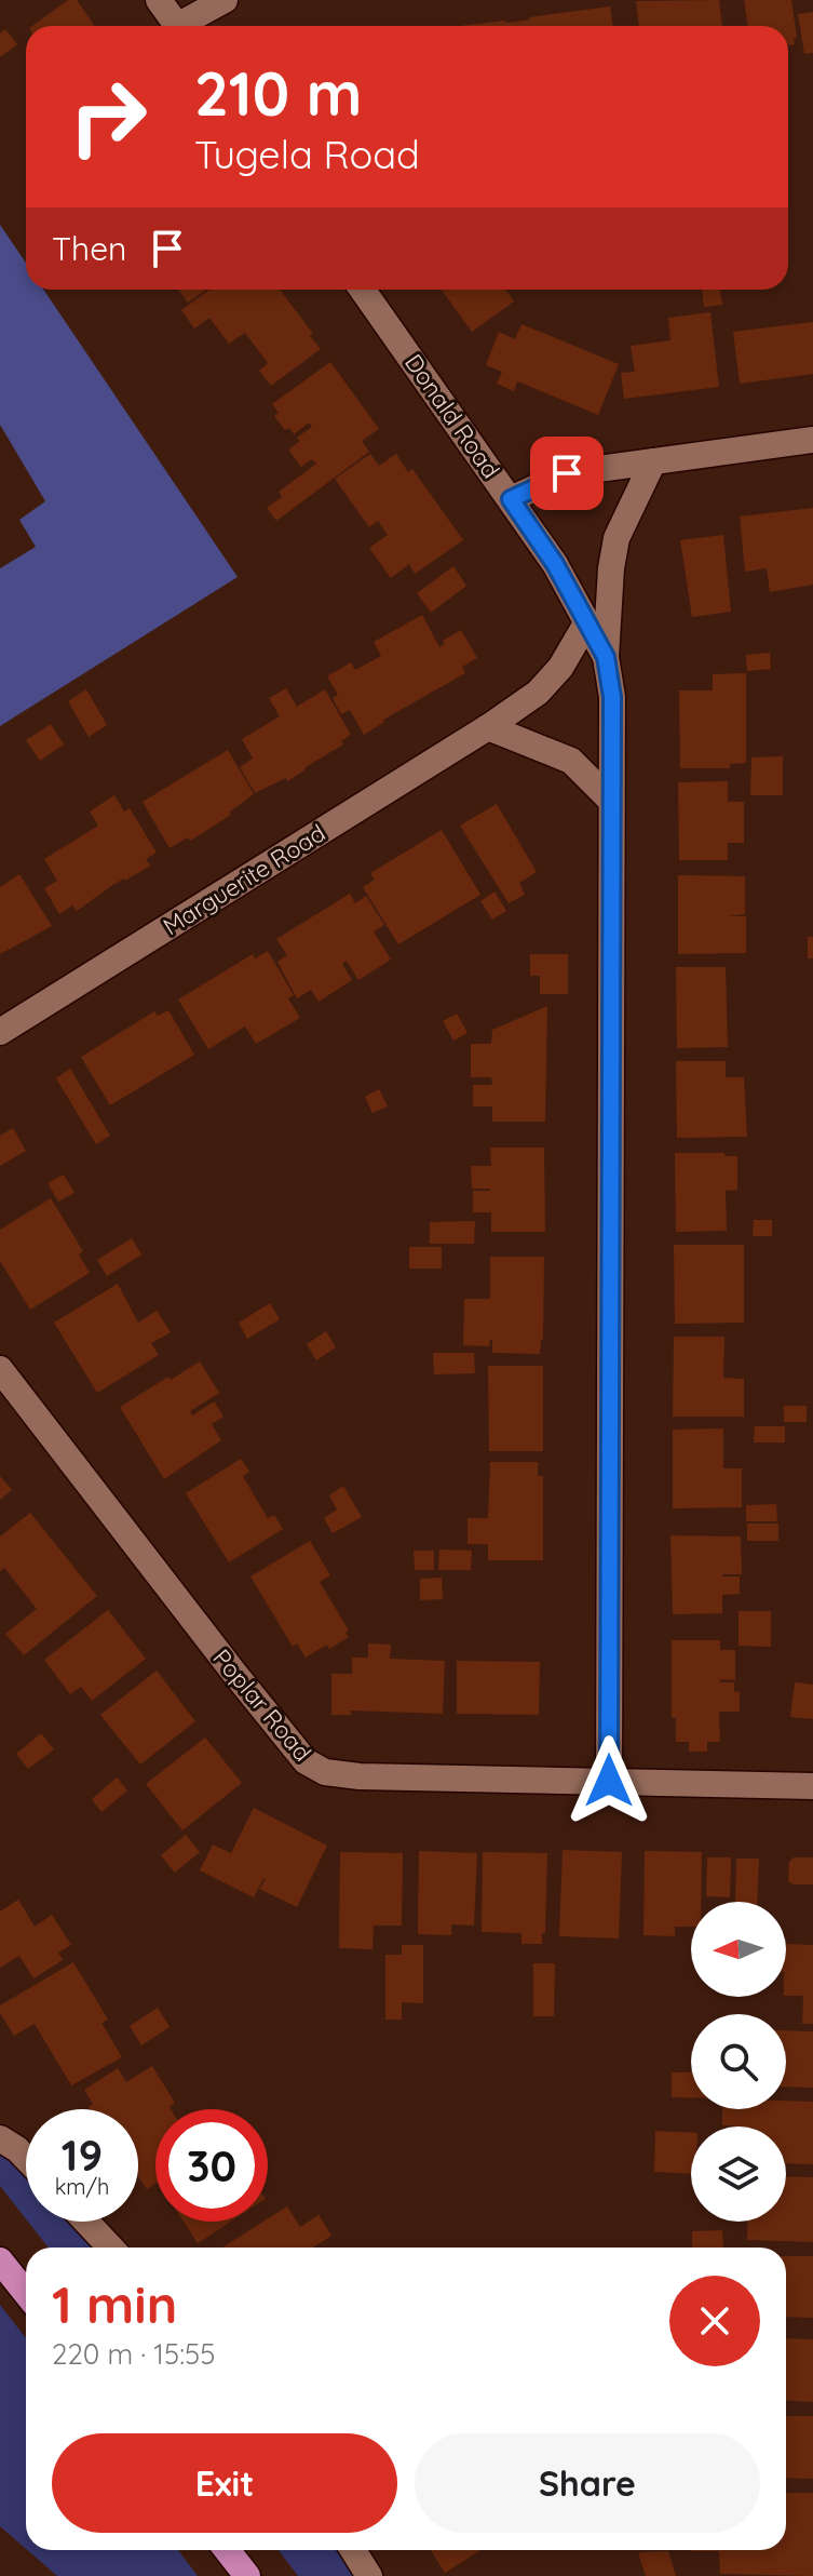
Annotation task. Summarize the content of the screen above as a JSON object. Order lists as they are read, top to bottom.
{
  "streets": {
    "street": ["Donald Road", "Marguerite Road", "Poplar Road"]
  },
  "crossings": [
    ["Donald Road", "Marguerite Road"],
    ["Donald Road", "Poplar Road"]
  ],
  "north": "left",
  "page": {
    "turn": ["210 m", "Tugela Road"],
    "then": "Then",
    "speed": "19 km/h",
    "limit": "30",
    "heading": ["1 min", "220 m · 15:55"],
    "buttons": ["Exit", "Share"]
  }
}
